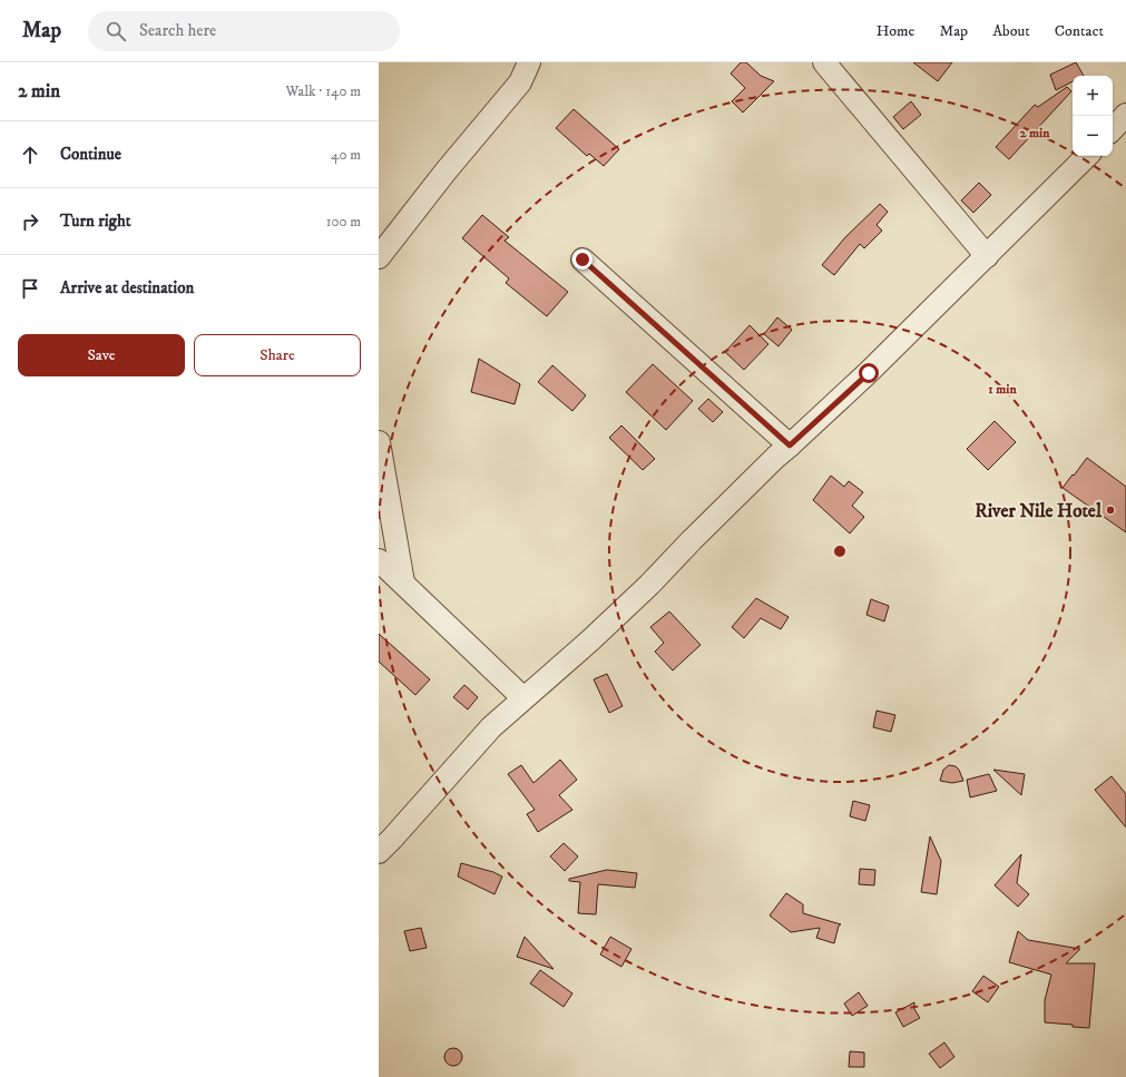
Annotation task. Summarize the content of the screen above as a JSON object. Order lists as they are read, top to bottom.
{
  "places": ["River Nile Hotel"],
  "page": {
    "header": "Map",
    "search": "Search here",
    "nav": [
      "Home",
      "Map",
      "About",
      "Contact"
    ],
    "heading": ["2 min", "Walk · 140 m"],
    "map_buttons": ["+", "−"],
    "list": [
      ["Continue", "40 m"],
      ["Turn right", "100 m"],
      "Arrive at destination"
    ],
    "buttons": ["Save", "Share"]
  },
  "rings": ["2 min", "1 min"]
}
